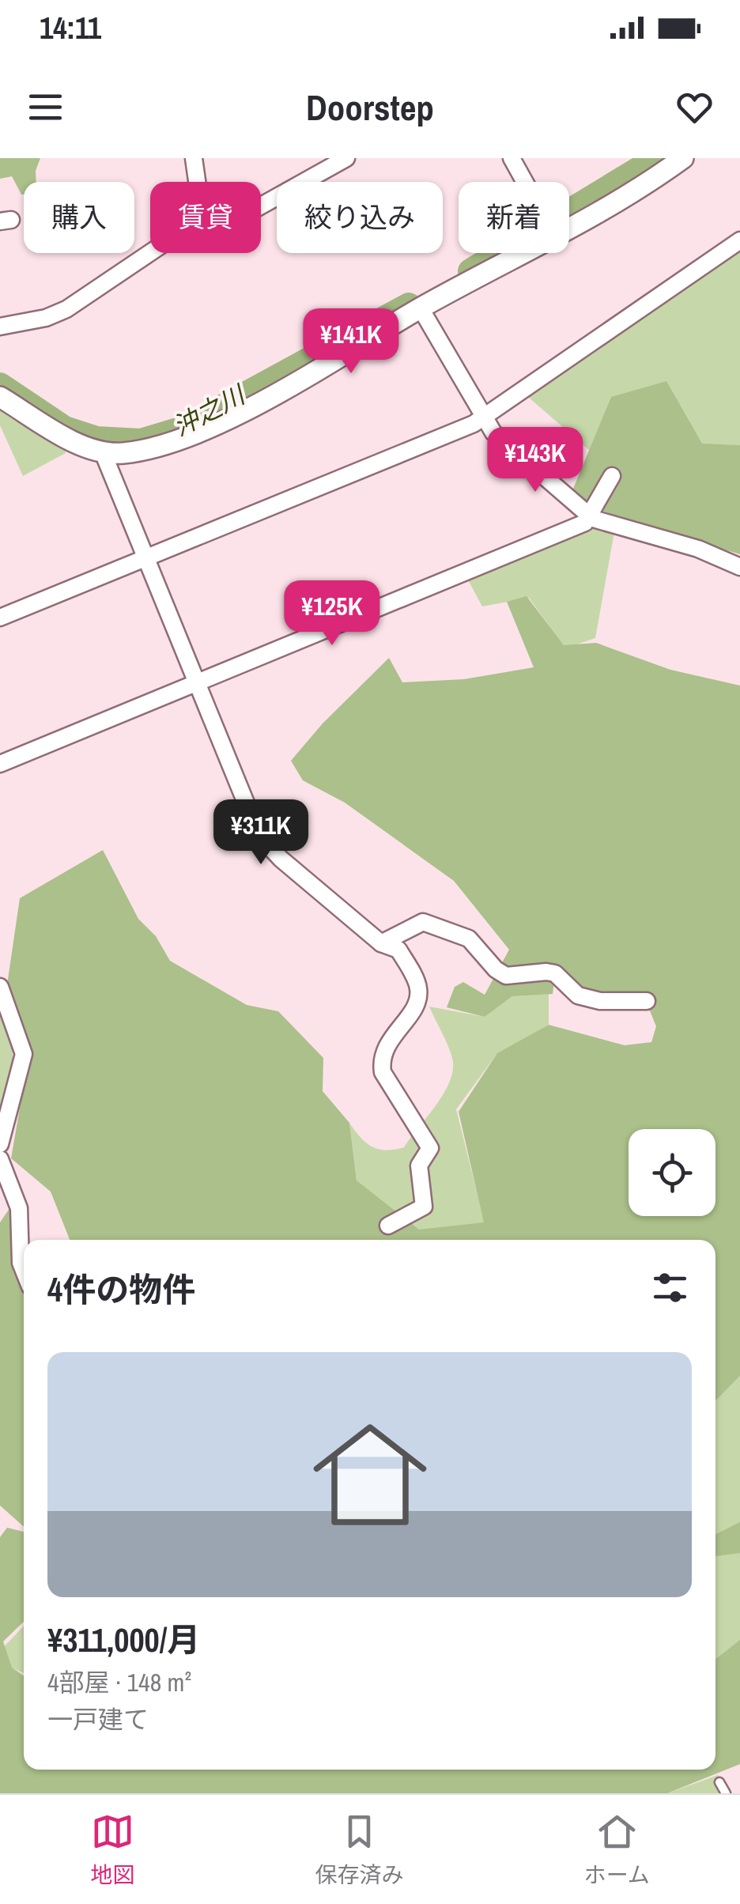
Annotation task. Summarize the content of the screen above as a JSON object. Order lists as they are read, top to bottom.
{
  "water": ["沖之川"],
  "page": {
    "status": "14:11",
    "header": "Doorstep",
    "chip": [
      "購入",
      "賃貸",
      "絞り込み",
      "新着"
    ],
    "price": [
      "¥141K",
      "¥143K",
      "¥125K",
      "¥311K"
    ],
    "heading": "4件の物件",
    "list": [
      {
        "name": "¥311,000/月",
        "note": "4部屋 · 148 m² · 一戸建て"
      }
    ],
    "tabs": ["地図", "保存済み", "ホーム"]
  }
}
